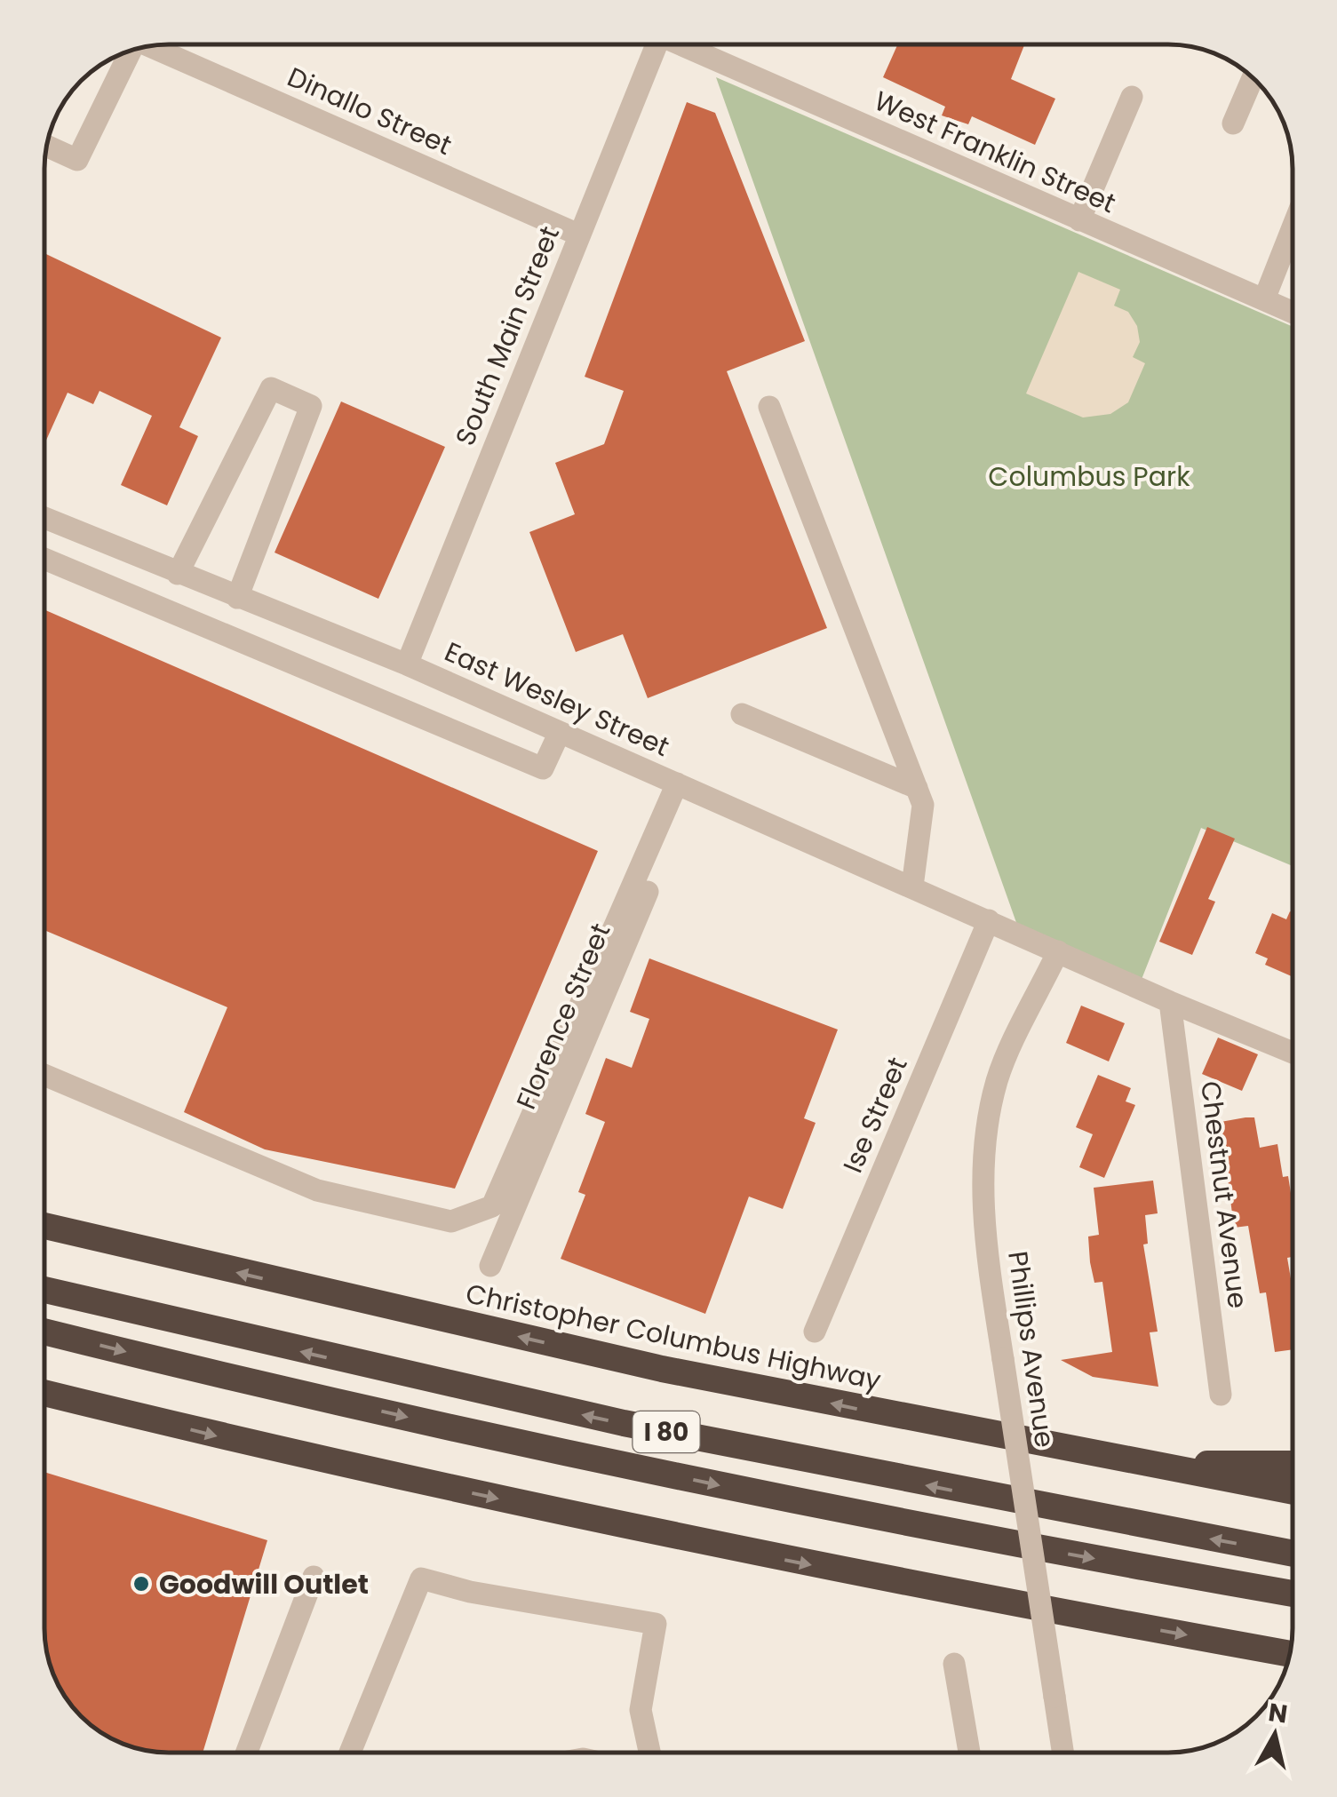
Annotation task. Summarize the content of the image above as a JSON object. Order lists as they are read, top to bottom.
{
  "streets": {
    "highway": ["Christopher Columbus Highway", "I 80"],
    "street": [
      "Dinallo Street",
      "West Franklin Street",
      "South Main Street",
      "East Wesley Street",
      "Florence Street",
      "Ise Street",
      "Chestnut Avenue",
      "Phillips Avenue"
    ]
  },
  "crossings": [
    ["Dinallo Street", "South Main Street"],
    ["South Main Street", "East Wesley Street"],
    ["East Wesley Street", "Florence Street"],
    ["East Wesley Street", "Ise Street"],
    ["East Wesley Street", "Chestnut Avenue"],
    ["East Wesley Street", "Phillips Avenue"]
  ],
  "parks": ["Columbus Park"],
  "places": ["Goodwill Outlet"],
  "north": "top"
}
